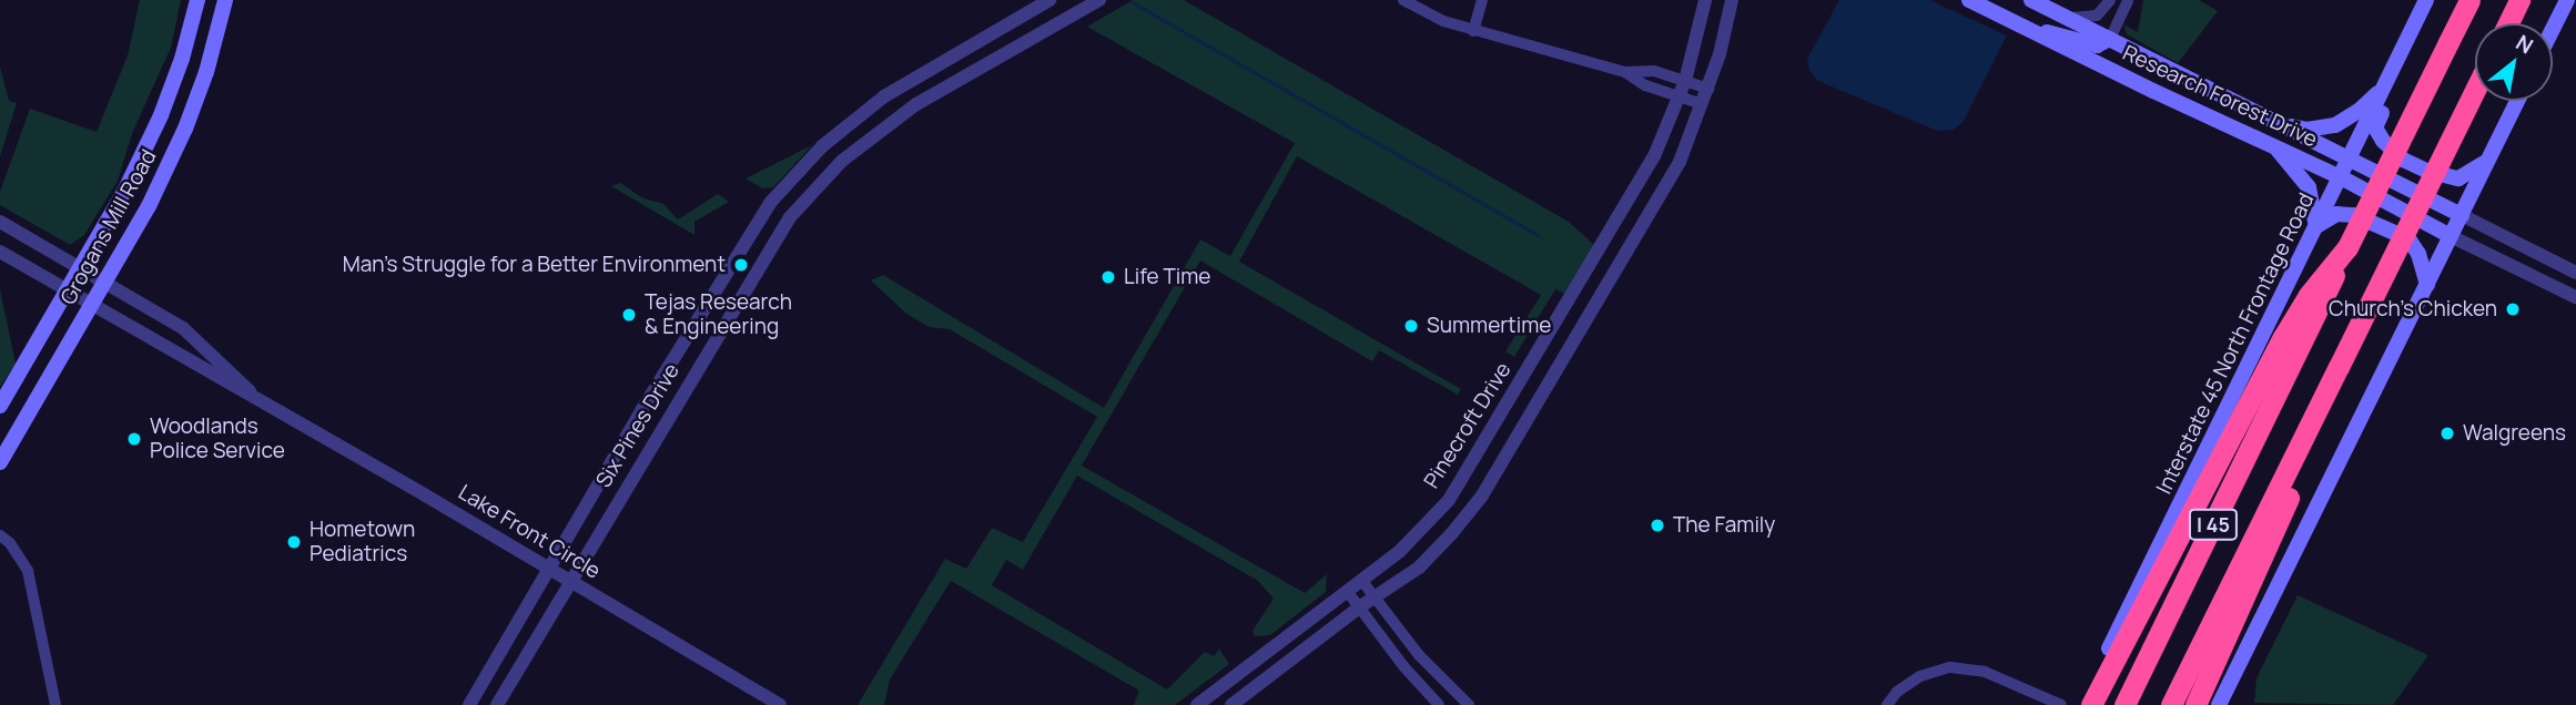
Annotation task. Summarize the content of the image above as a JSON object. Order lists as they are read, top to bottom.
{
  "streets": {
    "highway": ["I 45"],
    "main road": ["Research Forest Drive", "Grogans Mill Road", "Interstate 45 North Frontage Road"],
    "street": ["Six Pines Drive", "Pinecroft Drive", "Lake Front Circle"]
  },
  "crossings": [
    ["Research Forest Drive", "Interstate 45 North Frontage Road"],
    ["Grogans Mill Road", "Lake Front Circle"],
    ["Six Pines Drive", "Lake Front Circle"]
  ],
  "places": [
    "Man's Struggle for a Better Environment",
    "Life Time",
    "Church's Chicken",
    "Tejas Research & Engineering",
    "Summertime",
    "Walgreens",
    "Woodlands Police Service",
    "The Family",
    "Hometown Pediatrics"
  ],
  "north": "top right"
}
